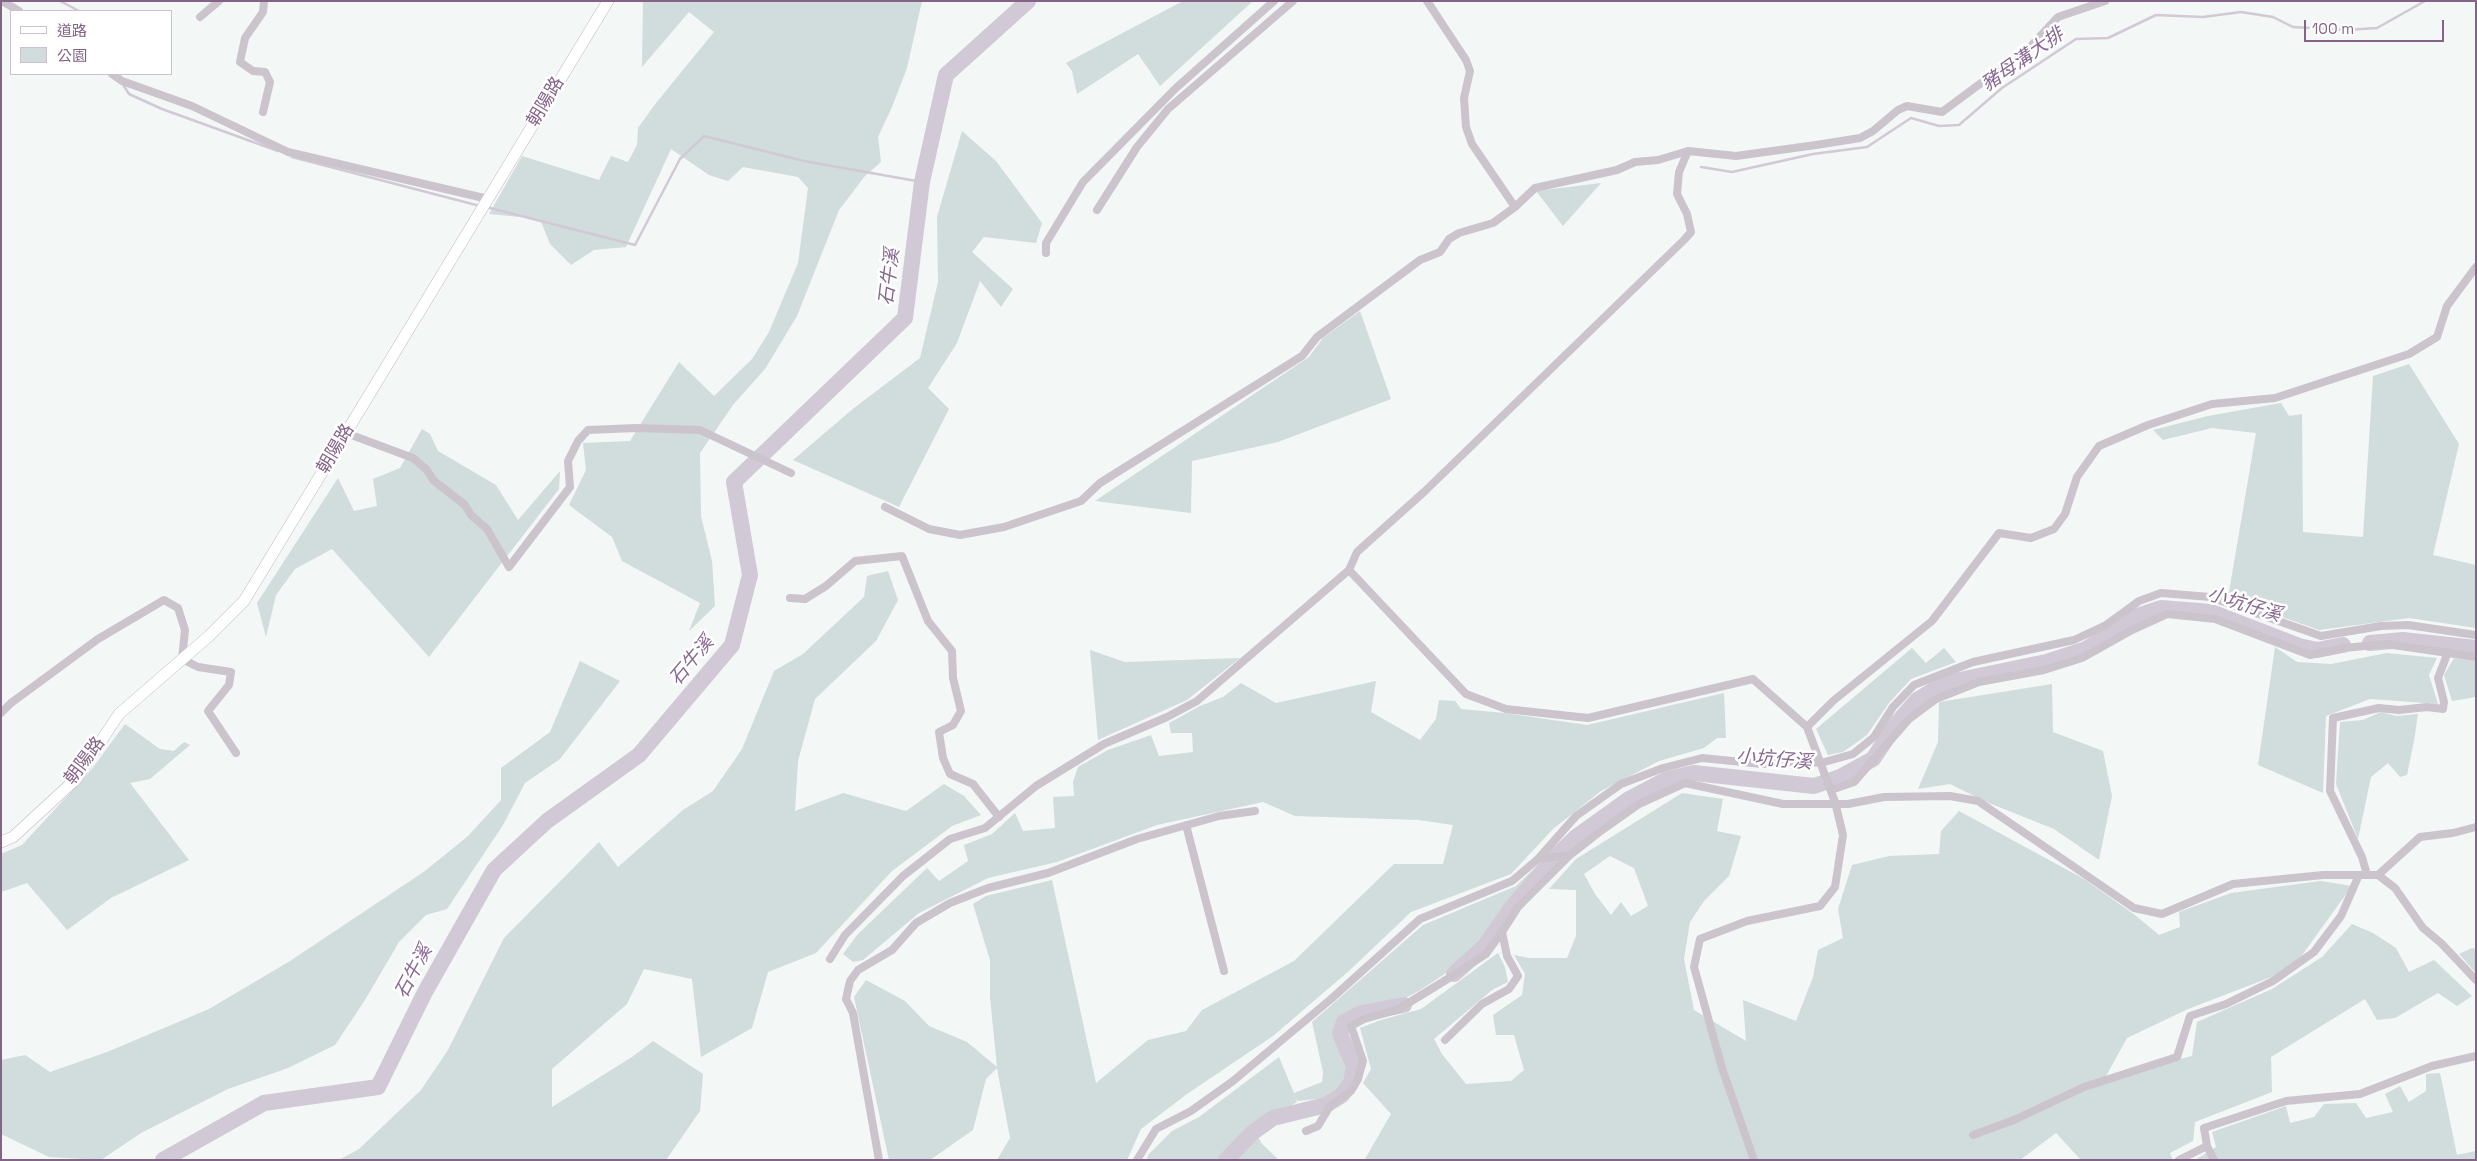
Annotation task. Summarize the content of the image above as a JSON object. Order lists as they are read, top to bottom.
{
  "streets": {
    "main road": ["朝陽路"]
  },
  "water": ["豬母溝大排", "石牛溪", "小坑仔溪"],
  "legend": ["道路", "公園"],
  "scale_bar": "100 m"
}
